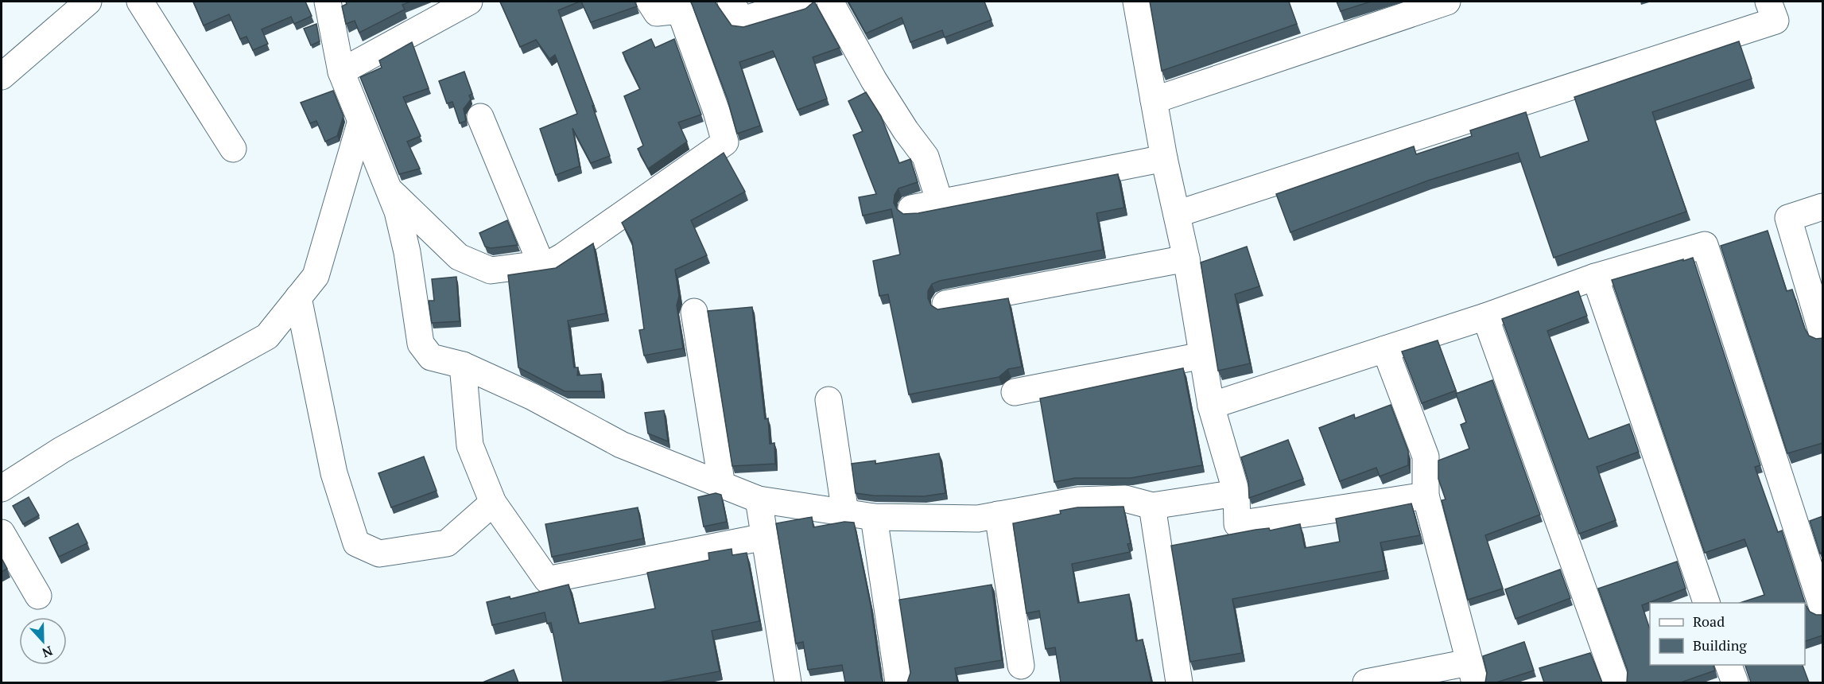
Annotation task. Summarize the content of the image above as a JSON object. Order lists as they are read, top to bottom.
{
  "legend": ["Road", "Building"],
  "north": "bottom"
}
